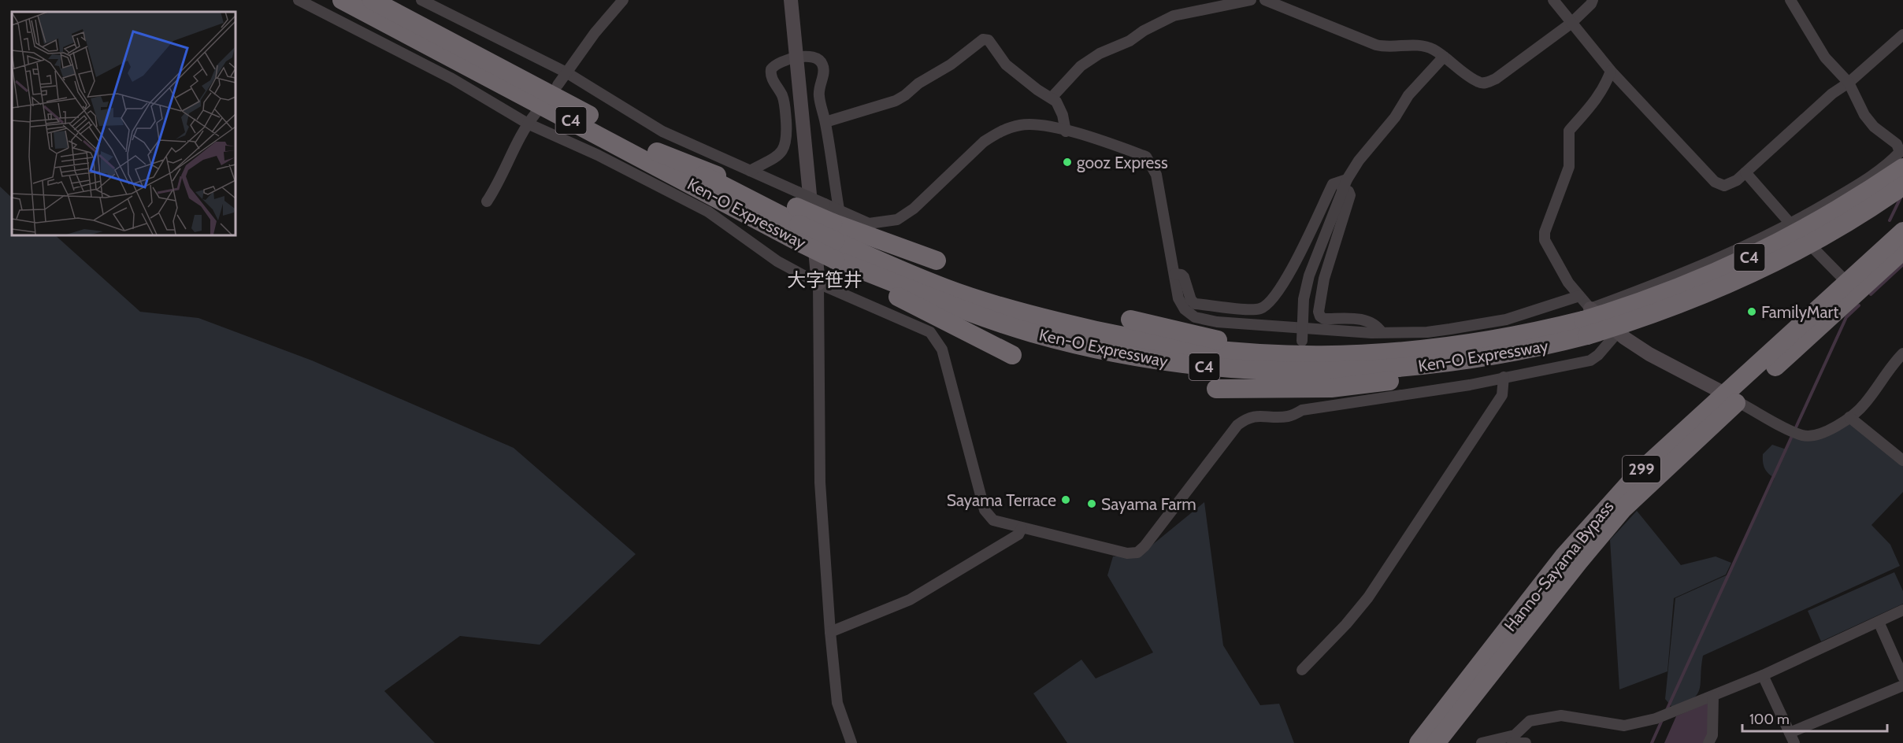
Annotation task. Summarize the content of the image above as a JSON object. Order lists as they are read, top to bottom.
{
  "streets": {
    "highway": [
      "C4",
      "Ken-O Expressway",
      "299",
      "Hanno-Sayama Bypass"
    ]
  },
  "districts": ["大字笹井"],
  "places": [
    "gooz Express",
    "FamilyMart",
    "Sayama Terrace",
    "Sayama Farm"
  ],
  "scale_bar": "100 m"
}
